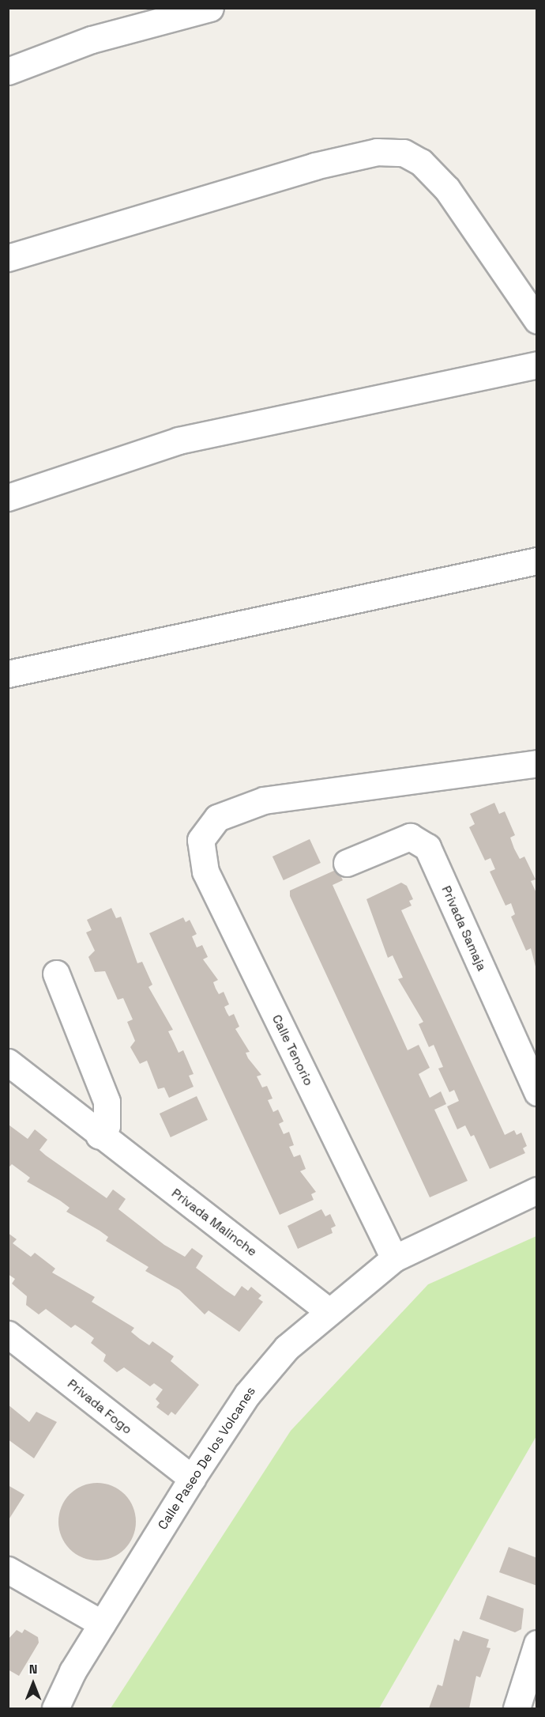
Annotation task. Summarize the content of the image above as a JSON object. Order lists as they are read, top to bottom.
{
  "streets": {
    "street": [
      "Privada Samaja",
      "Calle Tenorio",
      "Privada Malinche",
      "Privada Fogo",
      "Calle Paseo De los Volcanes"
    ]
  },
  "crossings": [
    ["Calle Tenorio", "Calle Paseo De los Volcanes"],
    ["Privada Malinche", "Calle Paseo De los Volcanes"],
    ["Privada Fogo", "Calle Paseo De los Volcanes"]
  ],
  "north": "top"
}
